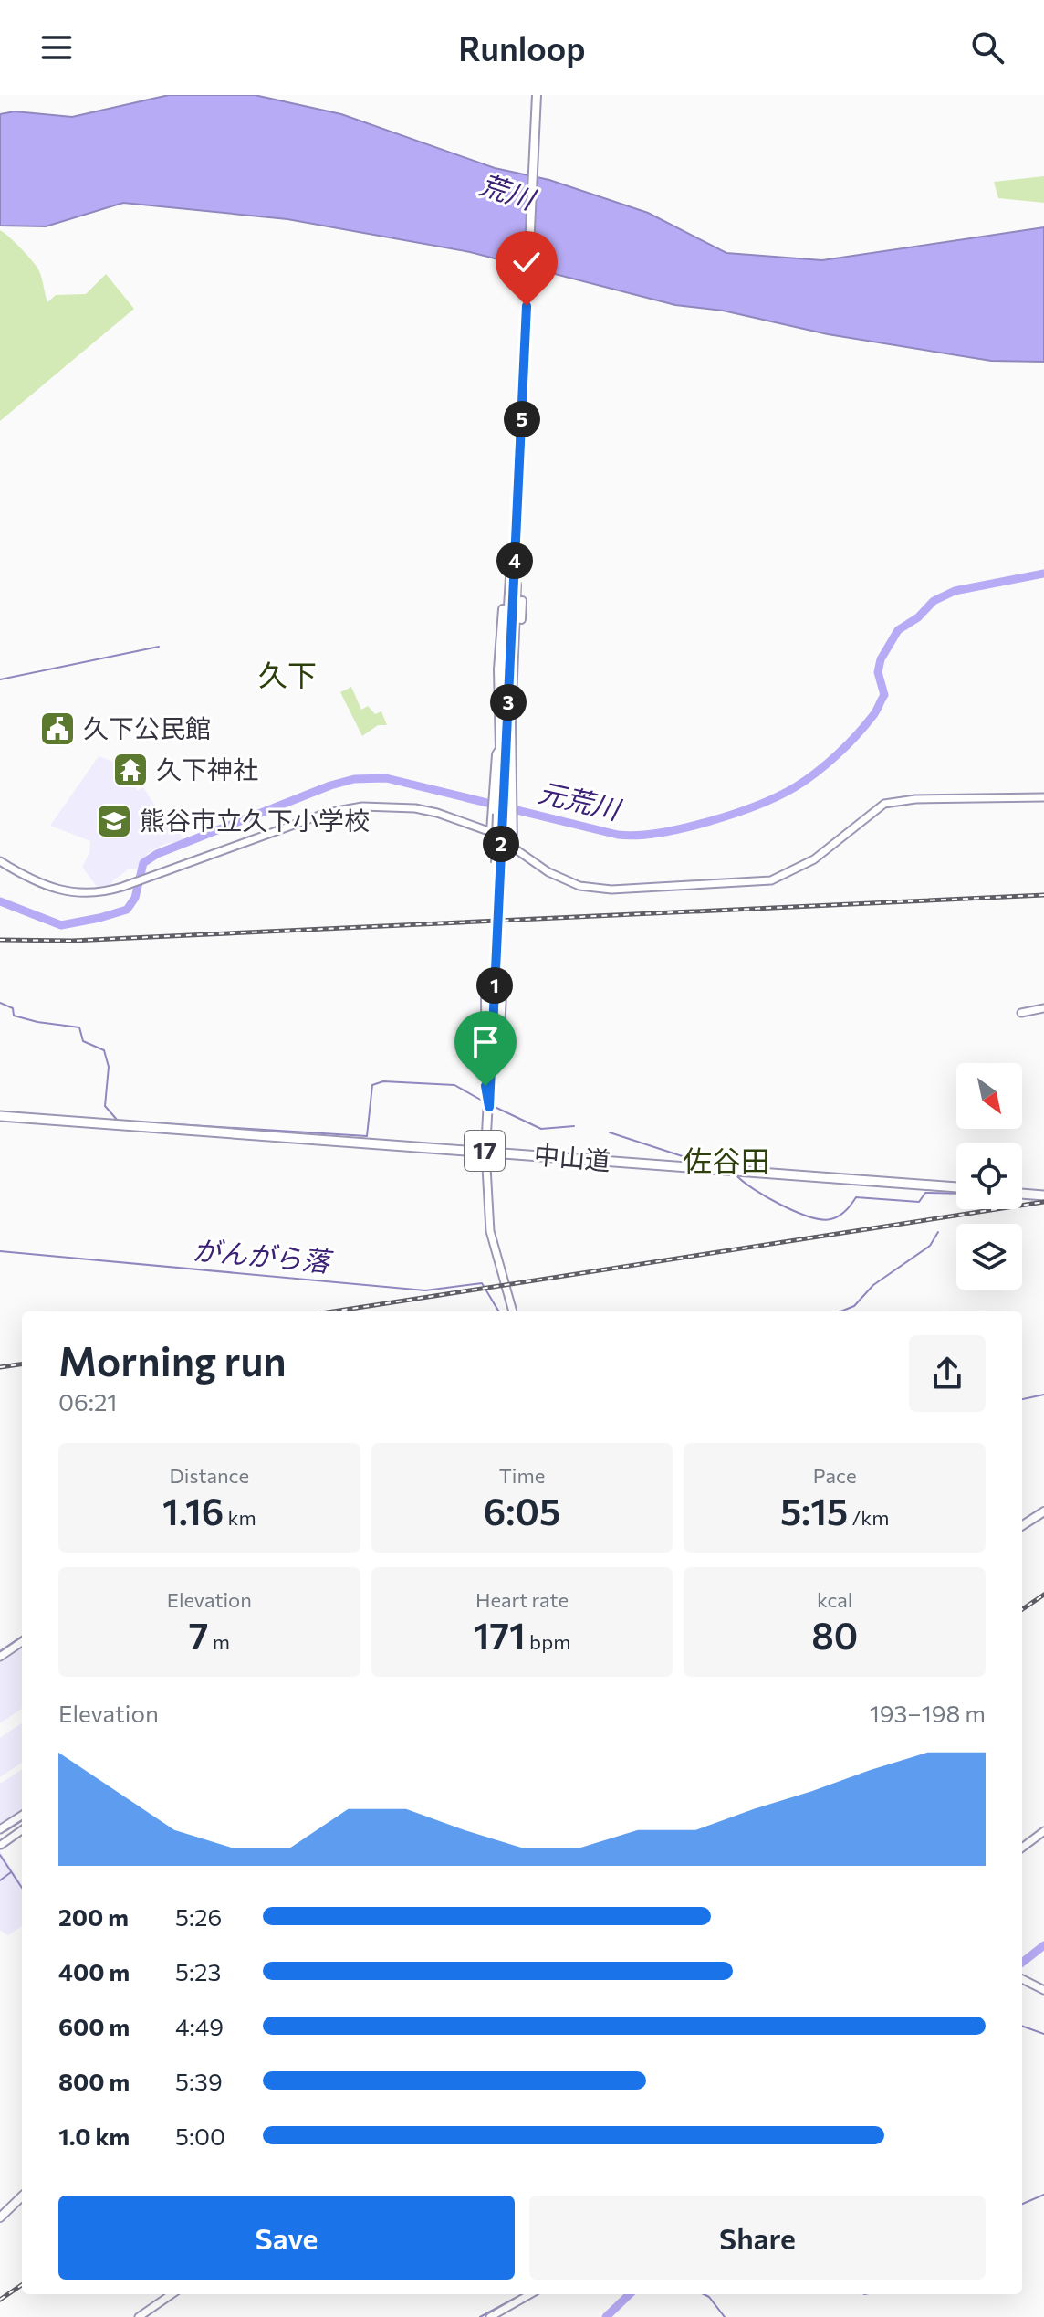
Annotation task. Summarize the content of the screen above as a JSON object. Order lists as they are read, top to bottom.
{
  "streets": {
    "highway": ["17", "中山道"]
  },
  "districts": ["久下", "佐谷田"],
  "water": ["荒川", "元荒川", "がんがら落"],
  "places": {
    "public building": ["久下公民館"],
    "temple": ["久下神社"],
    "school or university": ["熊谷市立久下小学校"]
  },
  "north": "bottom right",
  "page": {
    "header": "Runloop",
    "pins": [
      "5",
      "4",
      "3",
      "2",
      "1"
    ],
    "heading": ["Morning run", "06:21"],
    "stats": [
      ["Distance", "1.16 km"],
      ["Time", "6:05"],
      ["Pace", "5:15 /km"],
      ["Elevation", "7 m"],
      ["Heart rate", "171 bpm"],
      ["kcal", "80"]
    ],
    "chart": ["Elevation", "193–198 m"],
    "list": [
      {
        "name": "200 m",
        "note": "5:26"
      },
      {
        "name": "400 m",
        "note": "5:23"
      },
      {
        "name": "600 m",
        "note": "4:49"
      },
      {
        "name": "800 m",
        "note": "5:39"
      },
      {
        "name": "1.0 km",
        "note": "5:00"
      }
    ],
    "buttons": ["Save", "Share"]
  }
}
